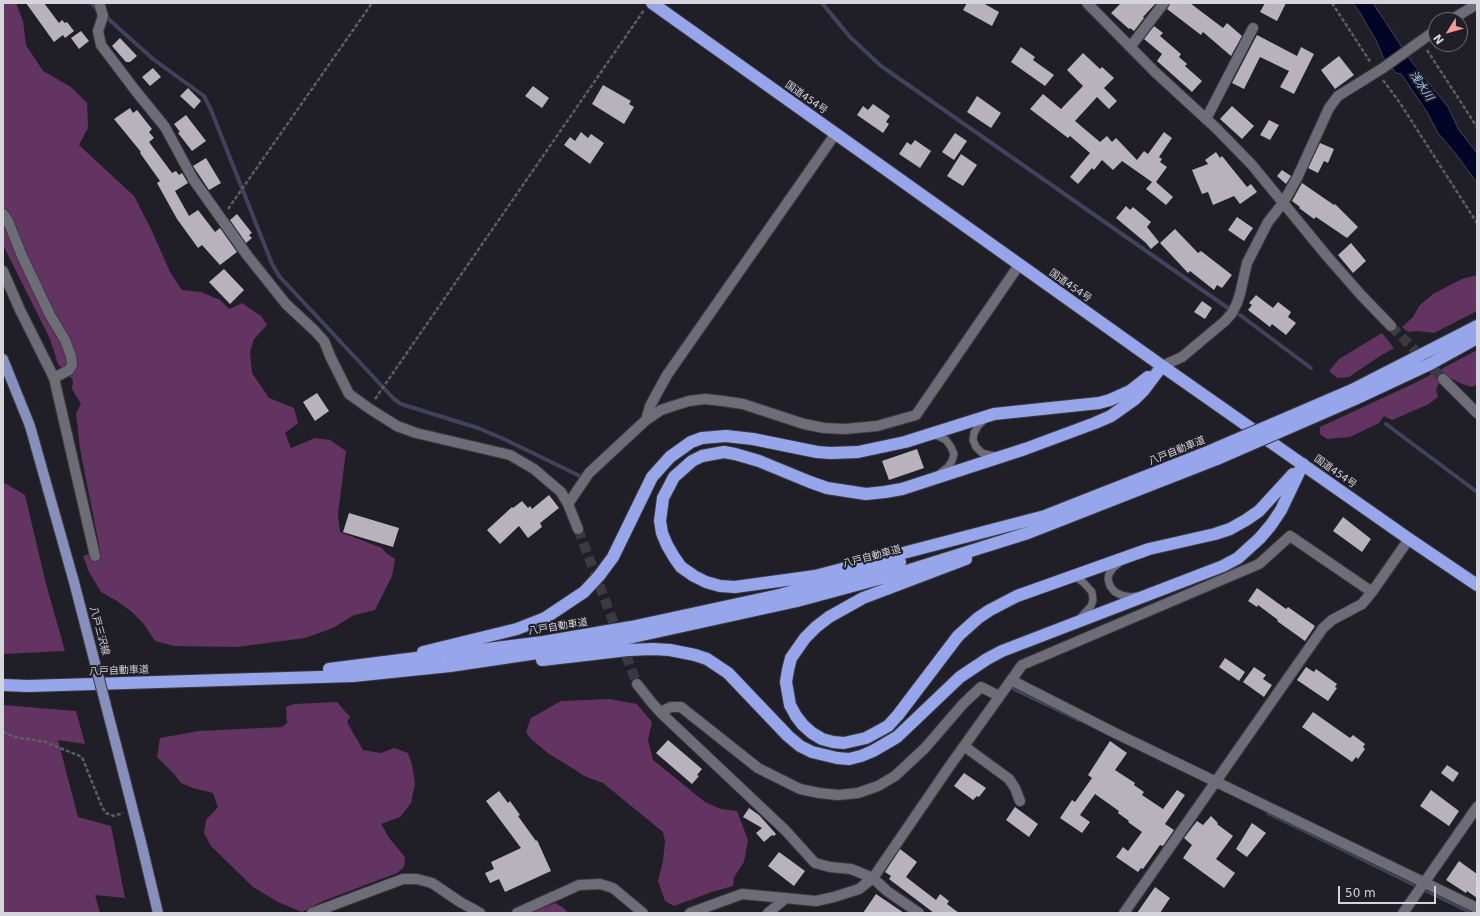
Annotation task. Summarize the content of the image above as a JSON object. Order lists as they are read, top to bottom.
{
  "streets": {
    "highway": ["国道454号", "八戸自動車道"],
    "main road": ["八戸三沢線"]
  },
  "water": ["浅水川"],
  "scale_bar": "50 m",
  "north": "bottom left"
}
